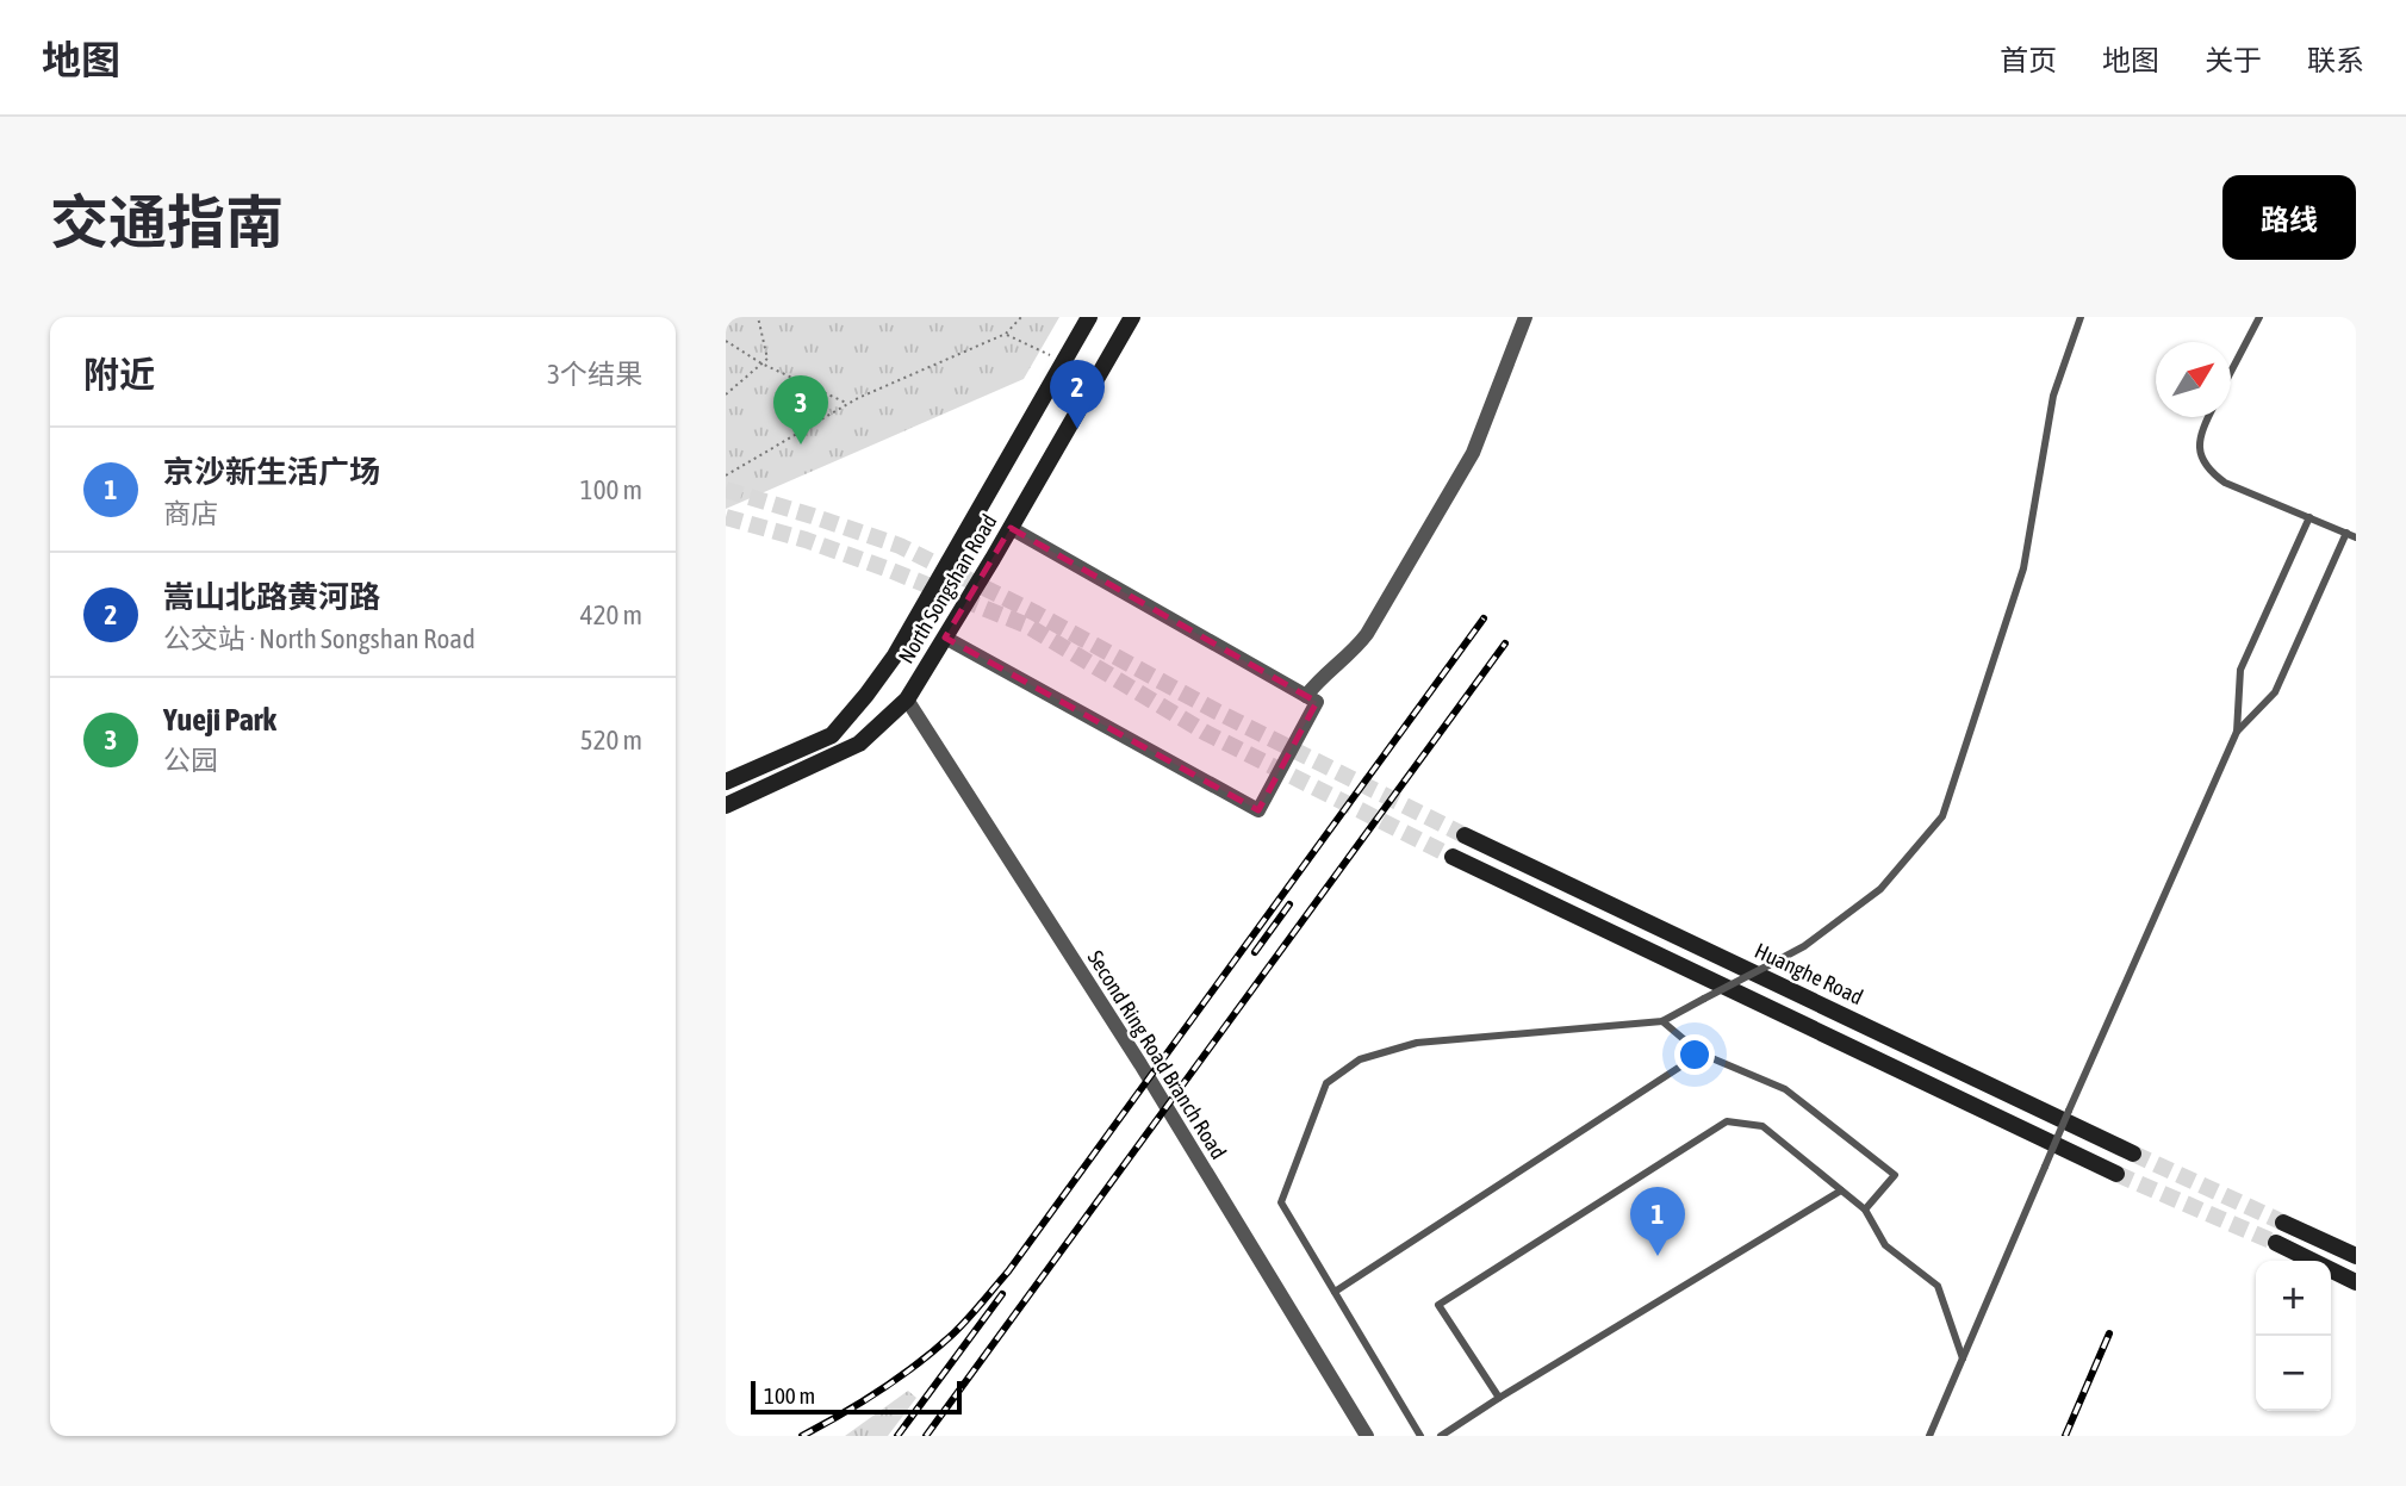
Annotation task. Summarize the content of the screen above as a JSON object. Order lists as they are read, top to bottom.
{
  "streets": {
    "main road": ["North Songshan Road", "Huanghe Road"],
    "street": ["Second Ring Road Branch Road"]
  },
  "crossings": [
    ["North Songshan Road", "Second Ring Road Branch Road"]
  ],
  "scale_bar": "100 m",
  "north": "top right",
  "page": {
    "header": "地图",
    "nav": [
      "首页",
      "地图",
      "关于",
      "联系"
    ],
    "title": "交通指南",
    "buttons": "路线",
    "heading": ["附近", "3个结果"],
    "pins": ["2", "3", "1"],
    "list": [
      {
        "mark": "1",
        "name": "京沙新生活广场",
        "note": "商店",
        "value": "100 m"
      },
      {
        "mark": "2",
        "name": "嵩山北路黄河路",
        "note": "公交站 · North Songshan Road",
        "value": "420 m"
      },
      {
        "mark": "3",
        "name": "Yueji Park",
        "note": "公园",
        "value": "520 m"
      }
    ],
    "map_buttons": ["+", "−"],
    "scale": "100 m"
  }
}
